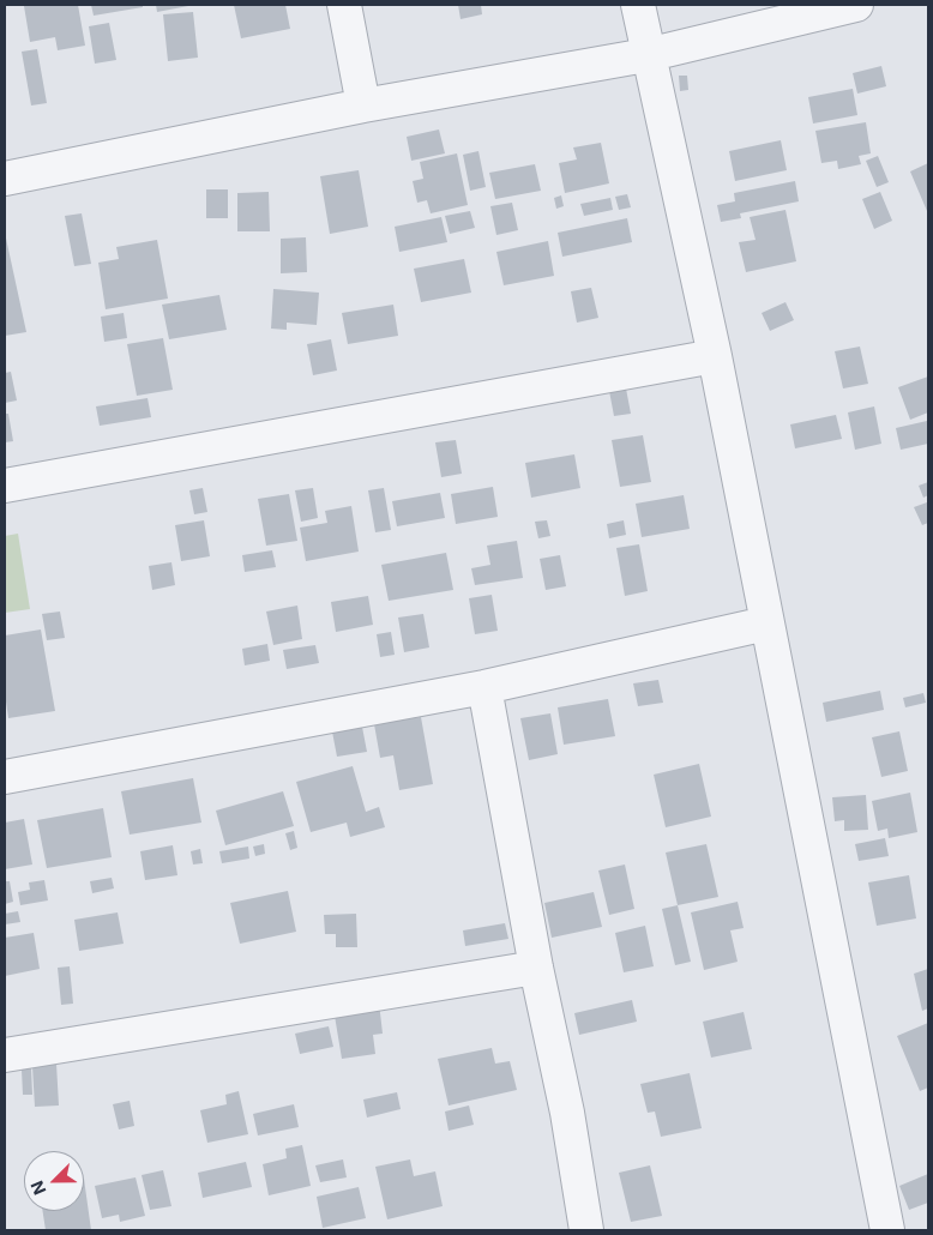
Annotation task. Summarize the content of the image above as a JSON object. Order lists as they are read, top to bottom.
{
  "north": "bottom left"
}
